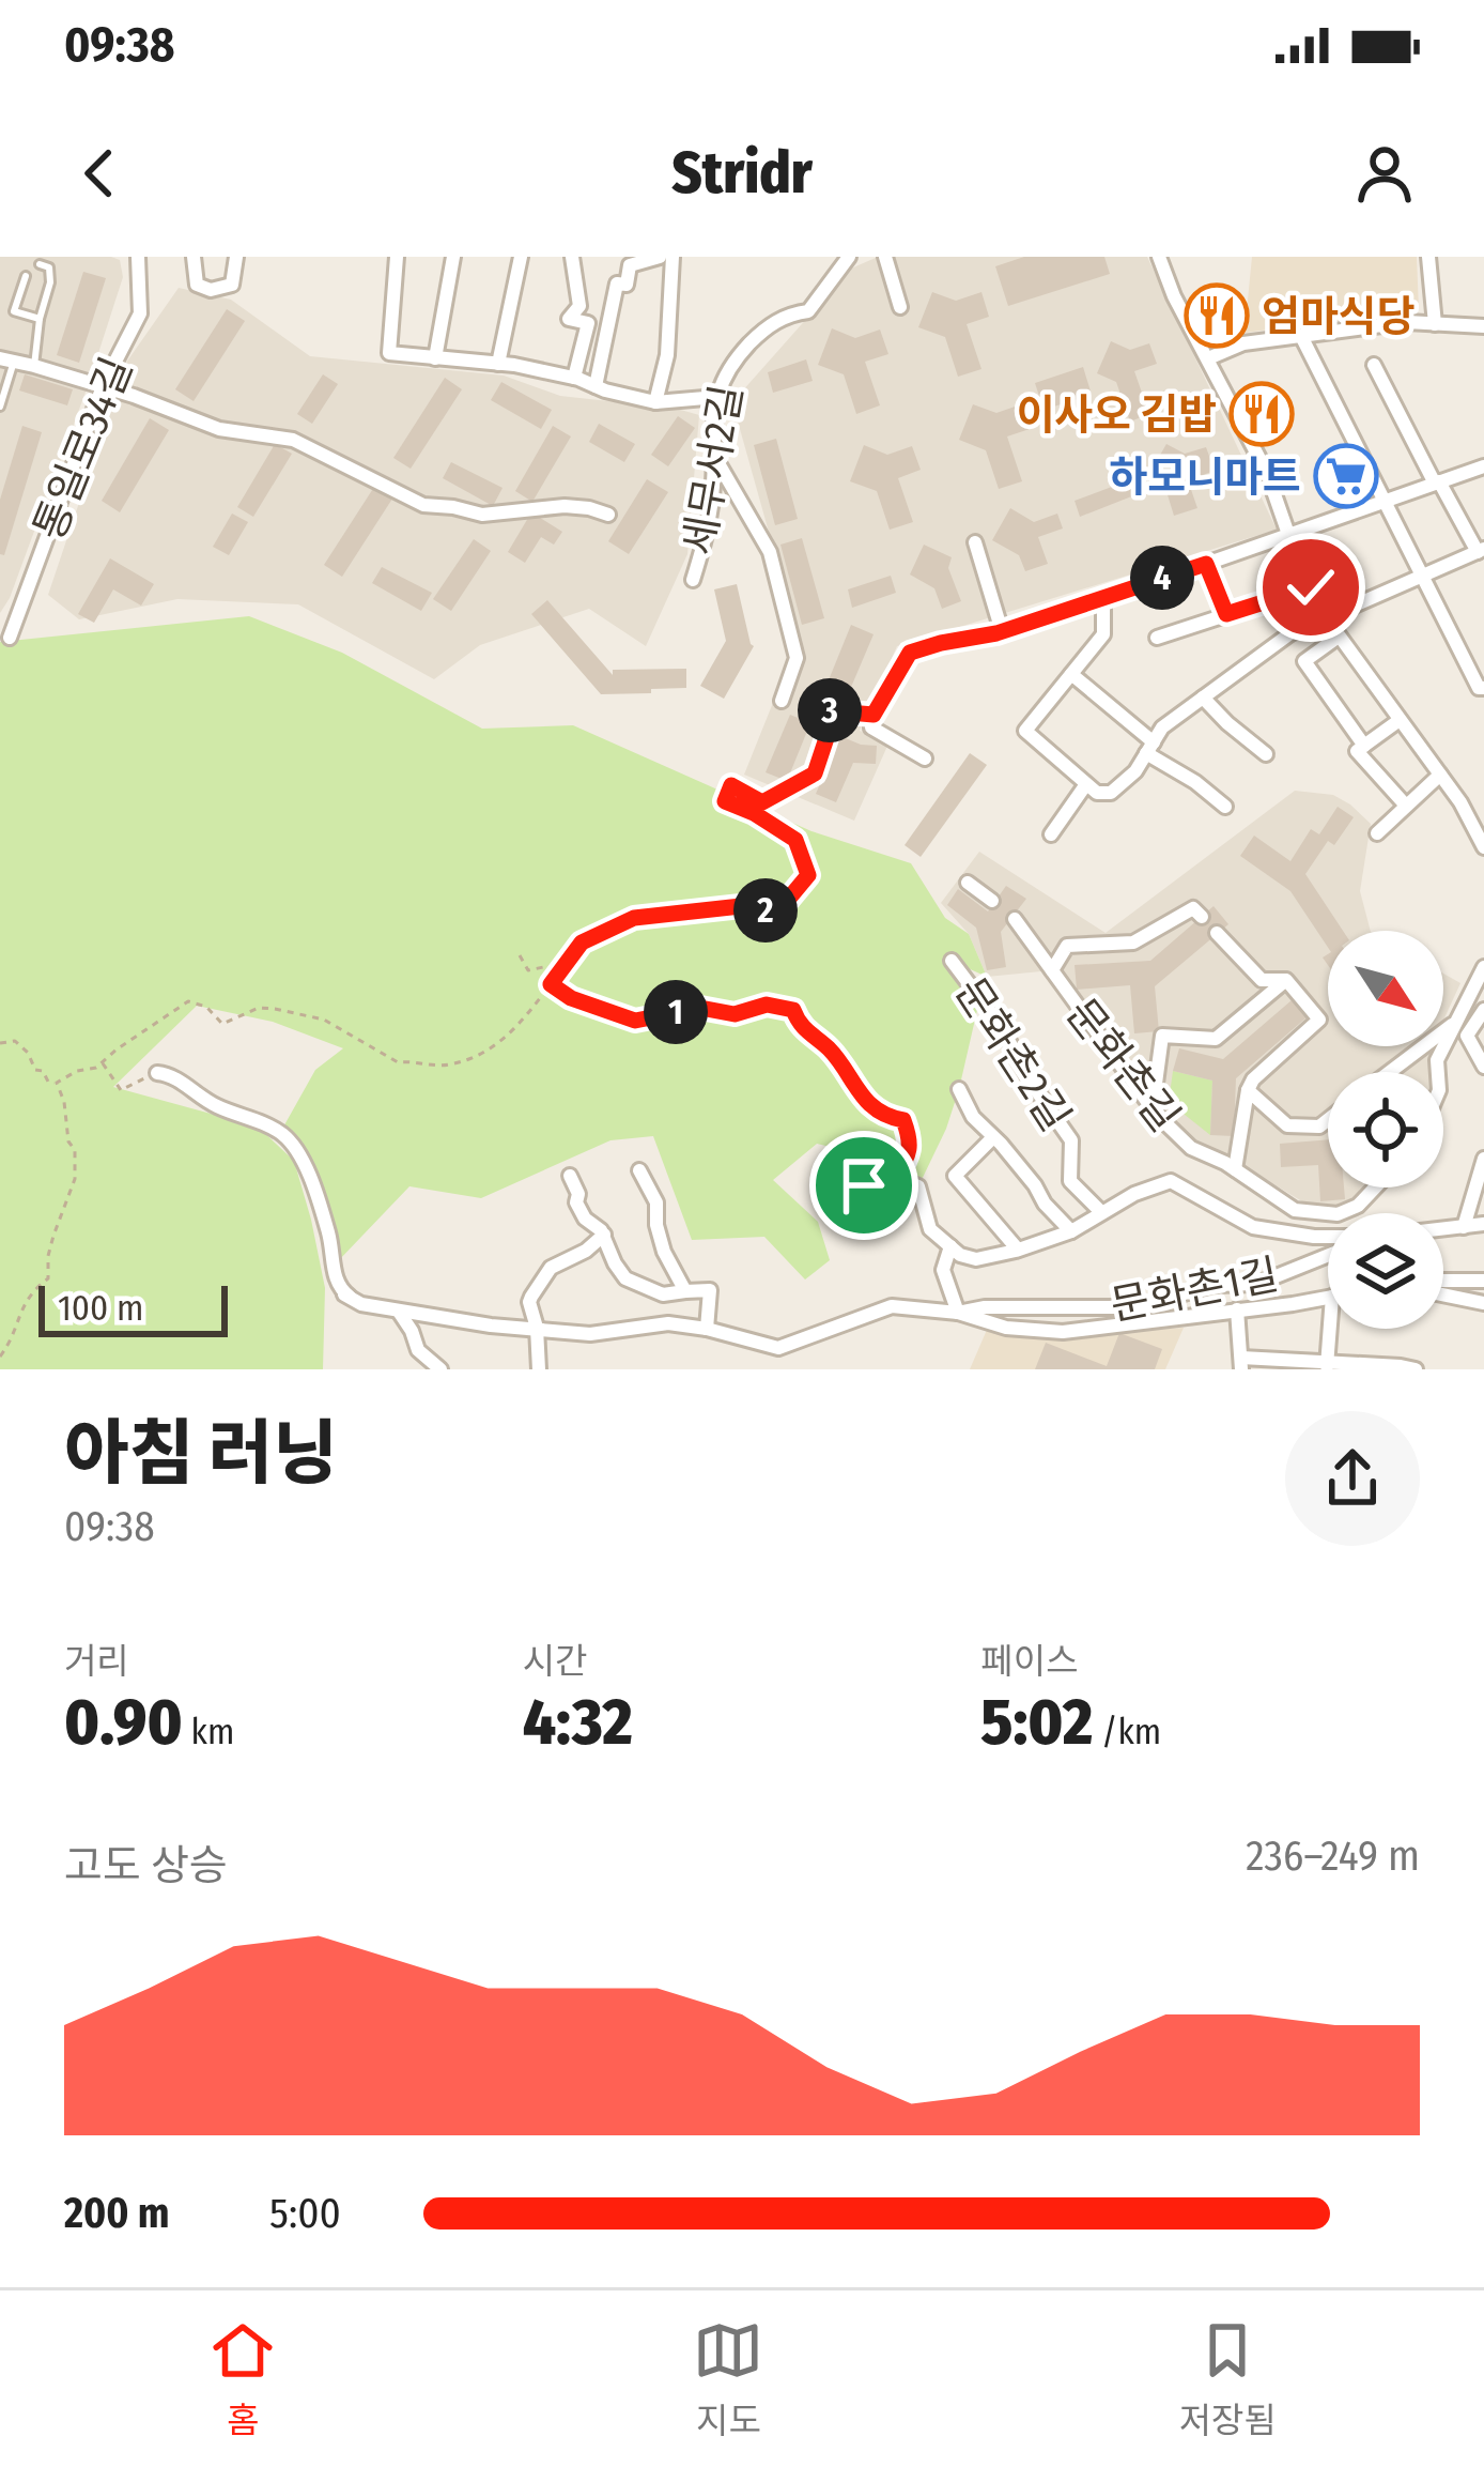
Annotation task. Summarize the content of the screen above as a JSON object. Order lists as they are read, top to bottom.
{
  "streets": {
    "street": [
      "통일로34길",
      "세무서2길",
      "문화촌2길",
      "문화촌길",
      "문화촌1길"
    ]
  },
  "crossings": [
    ["문화촌2길", "문화촌길"]
  ],
  "places": {
    "restaurant": ["엄마식당", "이사오 김밥"],
    "supermarket": ["하모니마트"]
  },
  "scale_bar": "100 m",
  "north": "bottom right",
  "page": {
    "status": "09:38",
    "header": "Stridr",
    "pins": [
      "4",
      "3",
      "2",
      "1"
    ],
    "scale": "100 m",
    "heading": ["아침 러닝", "09:38"],
    "stats": [
      ["거리", "0.90 km"],
      ["시간", "4:32"],
      ["페이스", "5:02 /km"]
    ],
    "chart": ["고도 상승", "236–249 m"],
    "list": [
      {
        "name": "200 m",
        "note": "5:00"
      }
    ],
    "tabs": ["홈", "지도", "저장됨"]
  }
}
